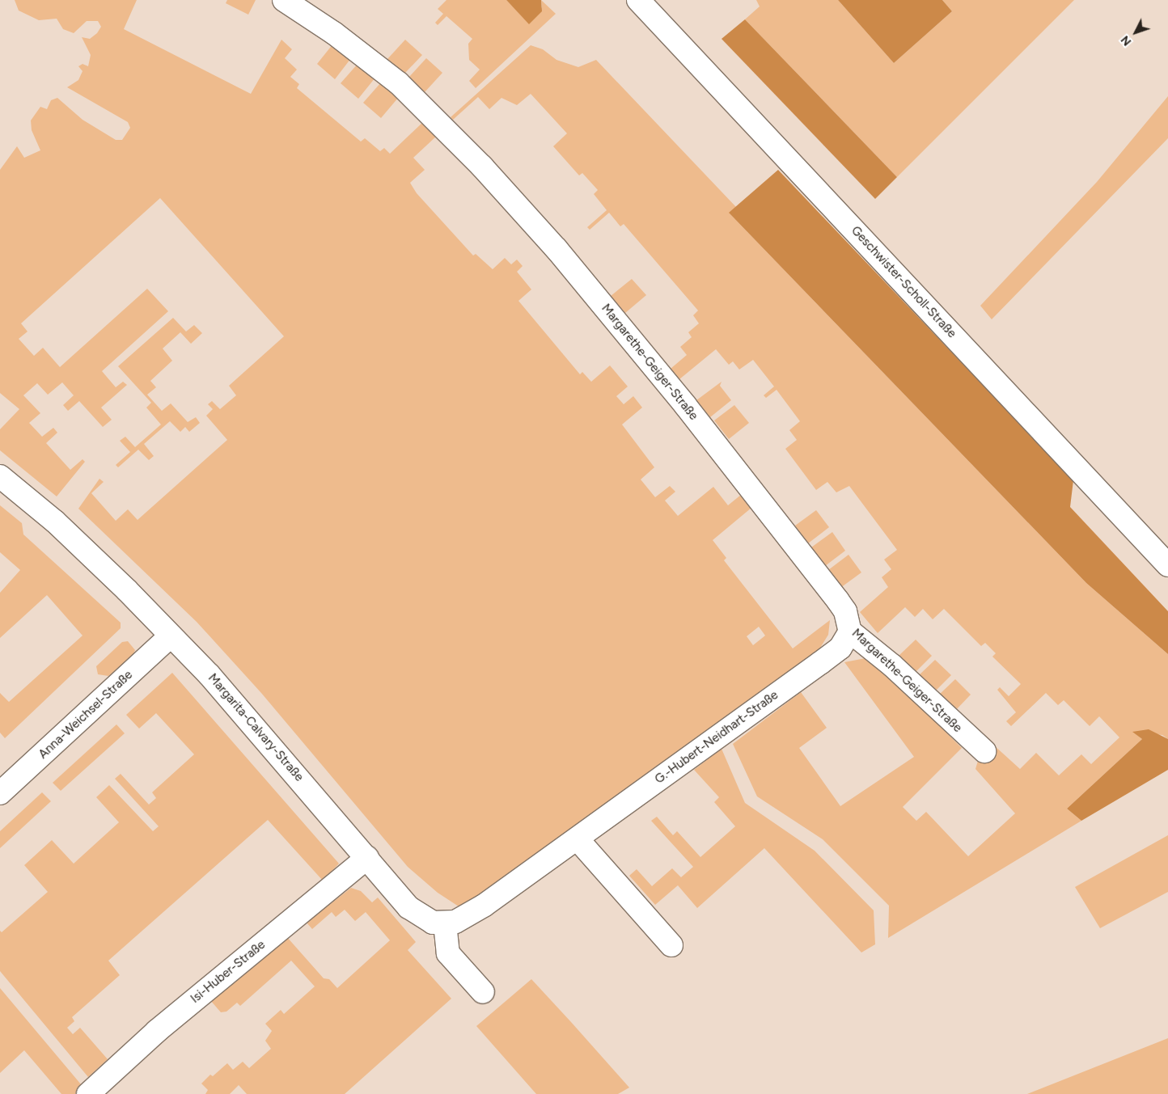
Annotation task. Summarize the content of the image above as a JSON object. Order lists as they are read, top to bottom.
{
  "streets": {
    "street": [
      "Geschwister-Scholl-Straße",
      "Margarethe-Geiger-Straße",
      "Anna-Weichsel-Straße",
      "Margarita-Calvary-Straße",
      "G.-Hubert-Neidhart-Straße",
      "Isi-Huber-Straße"
    ]
  },
  "crossings": [
    ["Margarethe-Geiger-Straße", "G.-Hubert-Neidhart-Straße"],
    ["Anna-Weichsel-Straße", "Margarita-Calvary-Straße"],
    ["Margarita-Calvary-Straße", "G.-Hubert-Neidhart-Straße"],
    ["Margarita-Calvary-Straße", "Isi-Huber-Straße"]
  ],
  "north": "bottom left"
}
